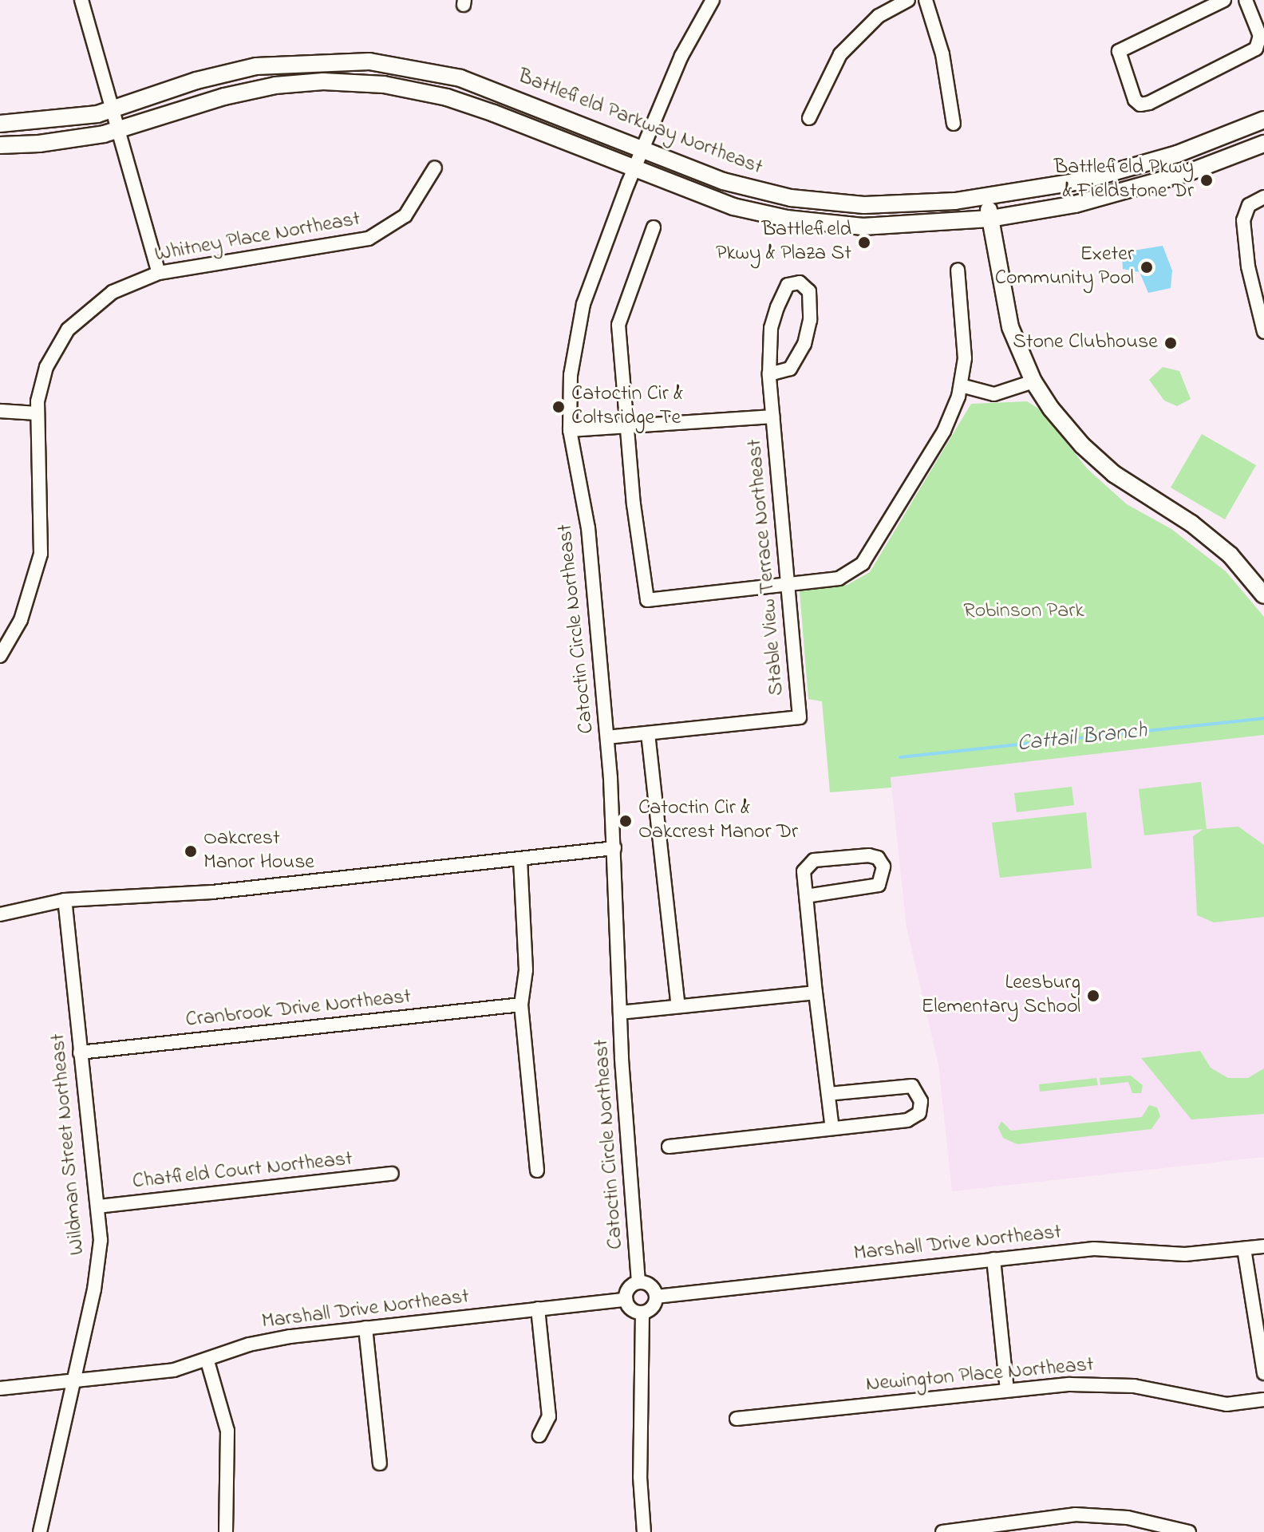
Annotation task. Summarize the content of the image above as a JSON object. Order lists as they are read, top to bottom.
{
  "streets": {
    "main road": ["Battlefield Parkway Northeast"],
    "street": [
      "Whitney Place Northeast",
      "Stable View Terrace Northeast",
      "Catoctin Circle Northeast",
      "Cranbrook Drive Northeast",
      "Wildman Street Northeast",
      "Chatfield Court Northeast",
      "Marshall Drive Northeast",
      "Newington Place Northeast"
    ]
  },
  "crossings": [
    ["Battlefield Parkway Northeast", "Catoctin Circle Northeast"],
    ["Stable View Terrace Northeast", "Catoctin Circle Northeast"],
    ["Catoctin Circle Northeast", "Marshall Drive Northeast"],
    ["Cranbrook Drive Northeast", "Wildman Street Northeast"],
    ["Wildman Street Northeast", "Chatfield Court Northeast"],
    ["Wildman Street Northeast", "Marshall Drive Northeast"]
  ],
  "water": ["Cattail Branch"],
  "parks": ["Robinson Park"],
  "places": [
    "Battlefield Pkwy & Fieldstone Dr",
    "Battlefield Pkwy & Plaza St",
    "Exeter Community Pool",
    "Stone Clubhouse",
    "Catoctin Cir & Coltsridge Te",
    "Catoctin Cir & Oakcrest Manor Dr",
    "Oakcrest Manor House",
    "Leesburg Elementary School"
  ]
}
